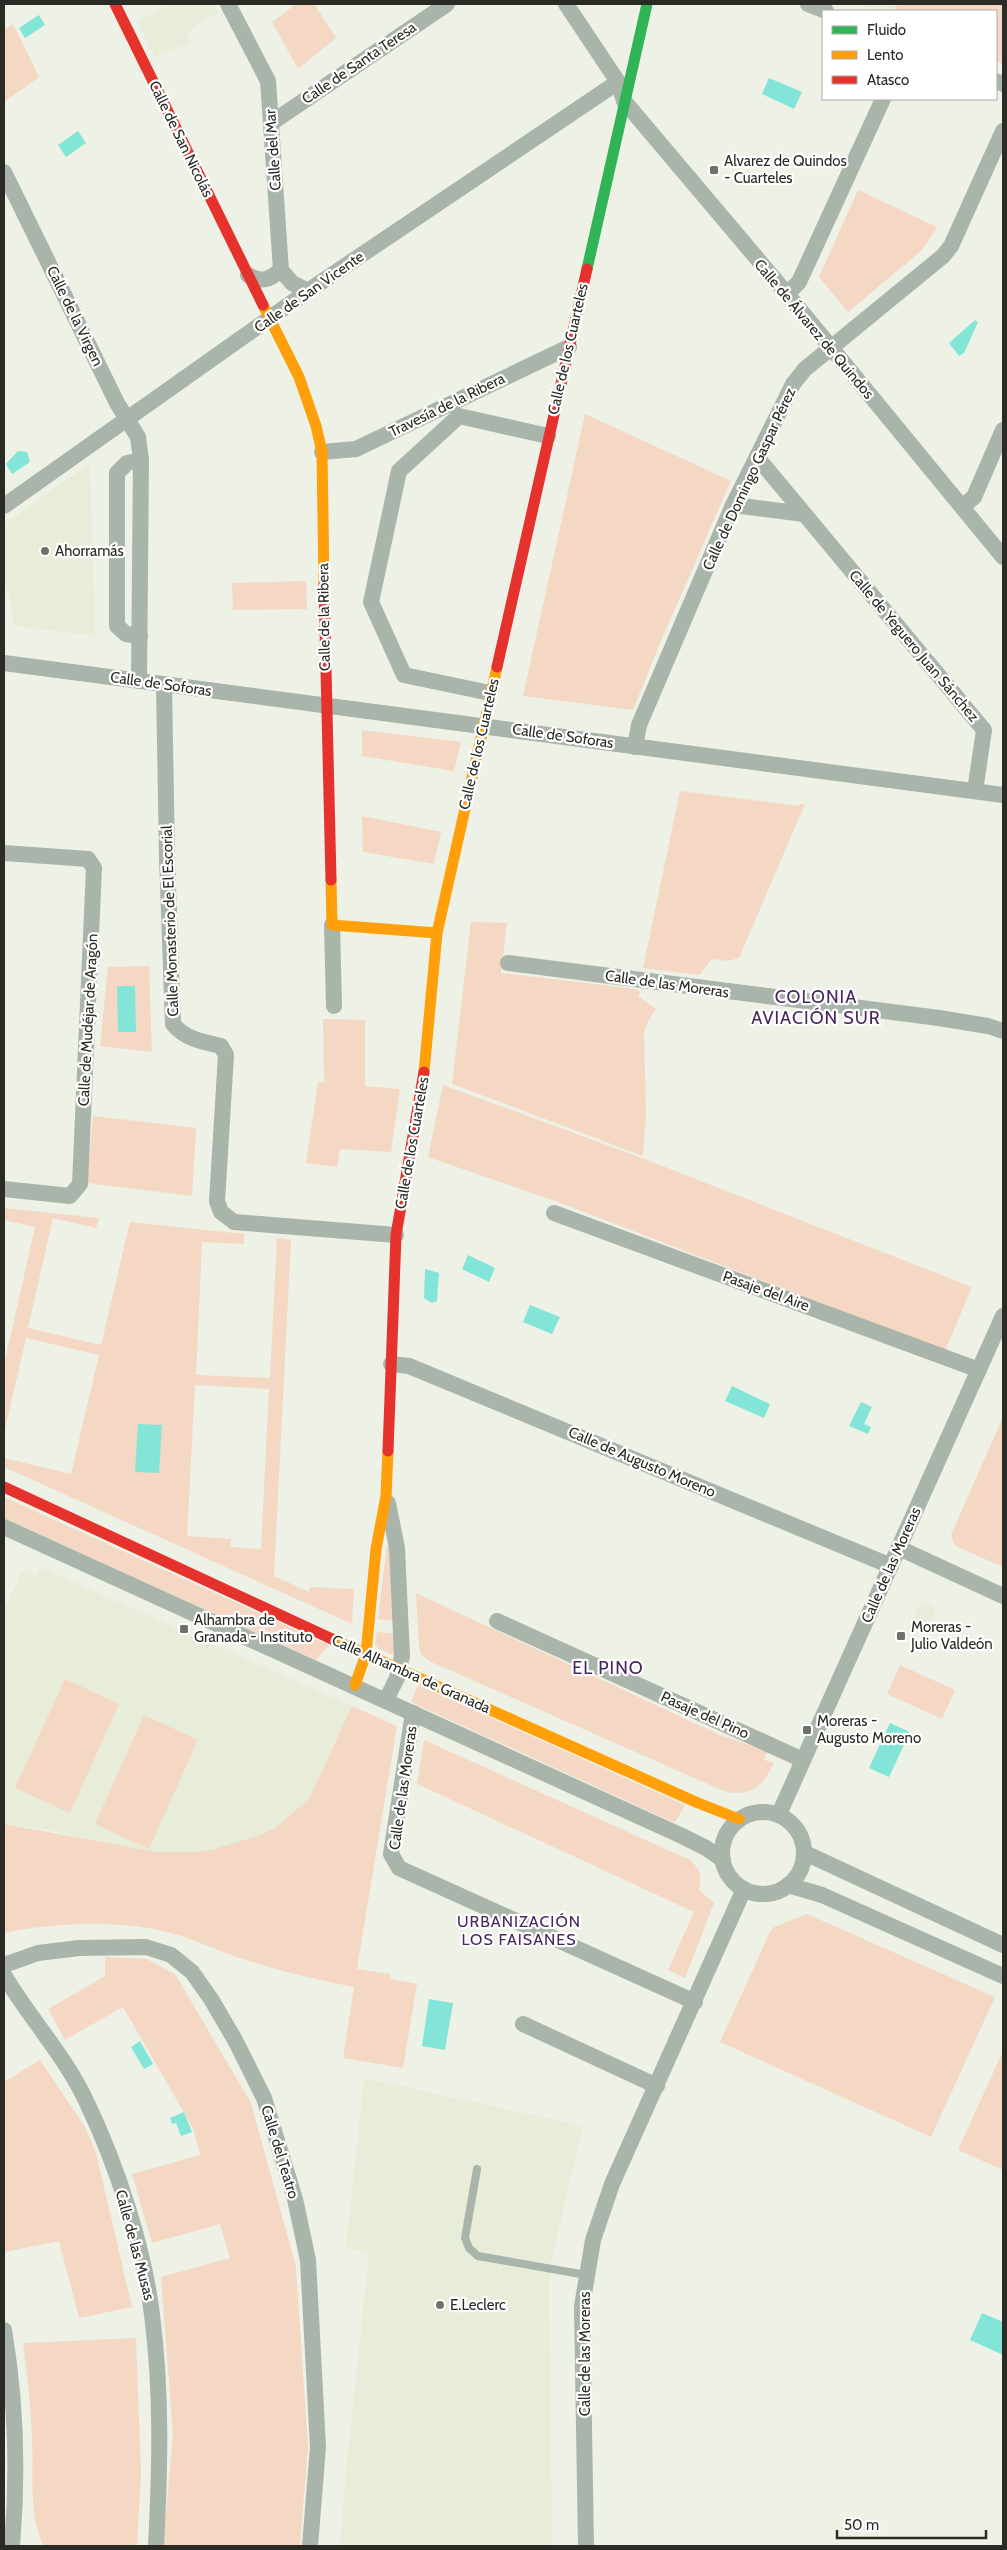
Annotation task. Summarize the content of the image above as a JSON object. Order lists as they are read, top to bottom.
{
  "streets": {
    "street": [
      "Calle de Santa Teresa",
      "Calle de San Nicolás",
      "Calle del Mar",
      "Calle de San Vicente",
      "Calle de la Virgen",
      "Calle de Álvarez de Quindos",
      "Calle de los Cuarteles",
      "Travesía de la Ribera",
      "Calle de Domingo Gaspar Pérez",
      "Calle de la Ribera",
      "Calle de Yeguero Juan Sánchez",
      "Calle de Soforas",
      "Calle Monasterio de El Escorial",
      "Calle de las Moreras",
      "Calle de Mudéjar de Aragón",
      "Pasaje del Aire",
      "Calle de Augusto Moreno",
      "Calle Alhambra de Granada",
      "Pasaje del Pino",
      "Calle del Teatro",
      "Calle de las Musas"
    ]
  },
  "crossings": [
    ["Calle de Santa Teresa", "Calle del Mar"],
    ["Calle de San Nicolás", "Calle de San Vicente"],
    ["Calle de San Nicolás", "Calle de la Ribera"],
    ["Calle de San Vicente", "Calle de la Virgen"],
    ["Calle de San Vicente", "Calle de la Ribera"],
    ["Calle de la Virgen", "Calle de Soforas"],
    ["Calle de Álvarez de Quindos", "Calle de los Cuarteles"],
    ["Calle de Álvarez de Quindos", "Calle de Domingo Gaspar Pérez"],
    ["Calle de los Cuarteles", "Travesía de la Ribera"],
    ["Calle de los Cuarteles", "Calle de Soforas"],
    ["Calle de los Cuarteles", "Calle Monasterio de El Escorial"],
    ["Calle de los Cuarteles", "Calle de Augusto Moreno"],
    ["Calle de los Cuarteles", "Calle Alhambra de Granada"],
    ["Travesía de la Ribera", "Calle de la Ribera"],
    ["Calle de Domingo Gaspar Pérez", "Calle de Yeguero Juan Sánchez"],
    ["Calle de Domingo Gaspar Pérez", "Calle de Soforas"],
    ["Calle de la Ribera", "Calle de Soforas"],
    ["Calle de Yeguero Juan Sánchez", "Calle de Soforas"],
    ["Calle de Soforas", "Calle Monasterio de El Escorial"],
    ["Calle de las Moreras", "Pasaje del Aire"],
    ["Calle de las Moreras", "Calle de Augusto Moreno"],
    ["Calle de las Moreras", "Calle Alhambra de Granada"],
    ["Calle de las Moreras", "Pasaje del Pino"]
  ],
  "districts": ["COLONIA AVIACIÓN SUR", "EL PINO", "URBANIZACIÓN LOS FAISANES"],
  "places": {
    "transit": [
      "Alvarez de Quindos - Cuarteles",
      "Alhambra de Granada - Instituto",
      "Moreras - Julio Valdeón",
      "Moreras - Augusto Moreno"
    ],
    "other": ["Ahorramás", "E.Leclerc"]
  },
  "legend": ["Fluido", "Lento", "Atasco"],
  "scale_bar": "50 m"
}
